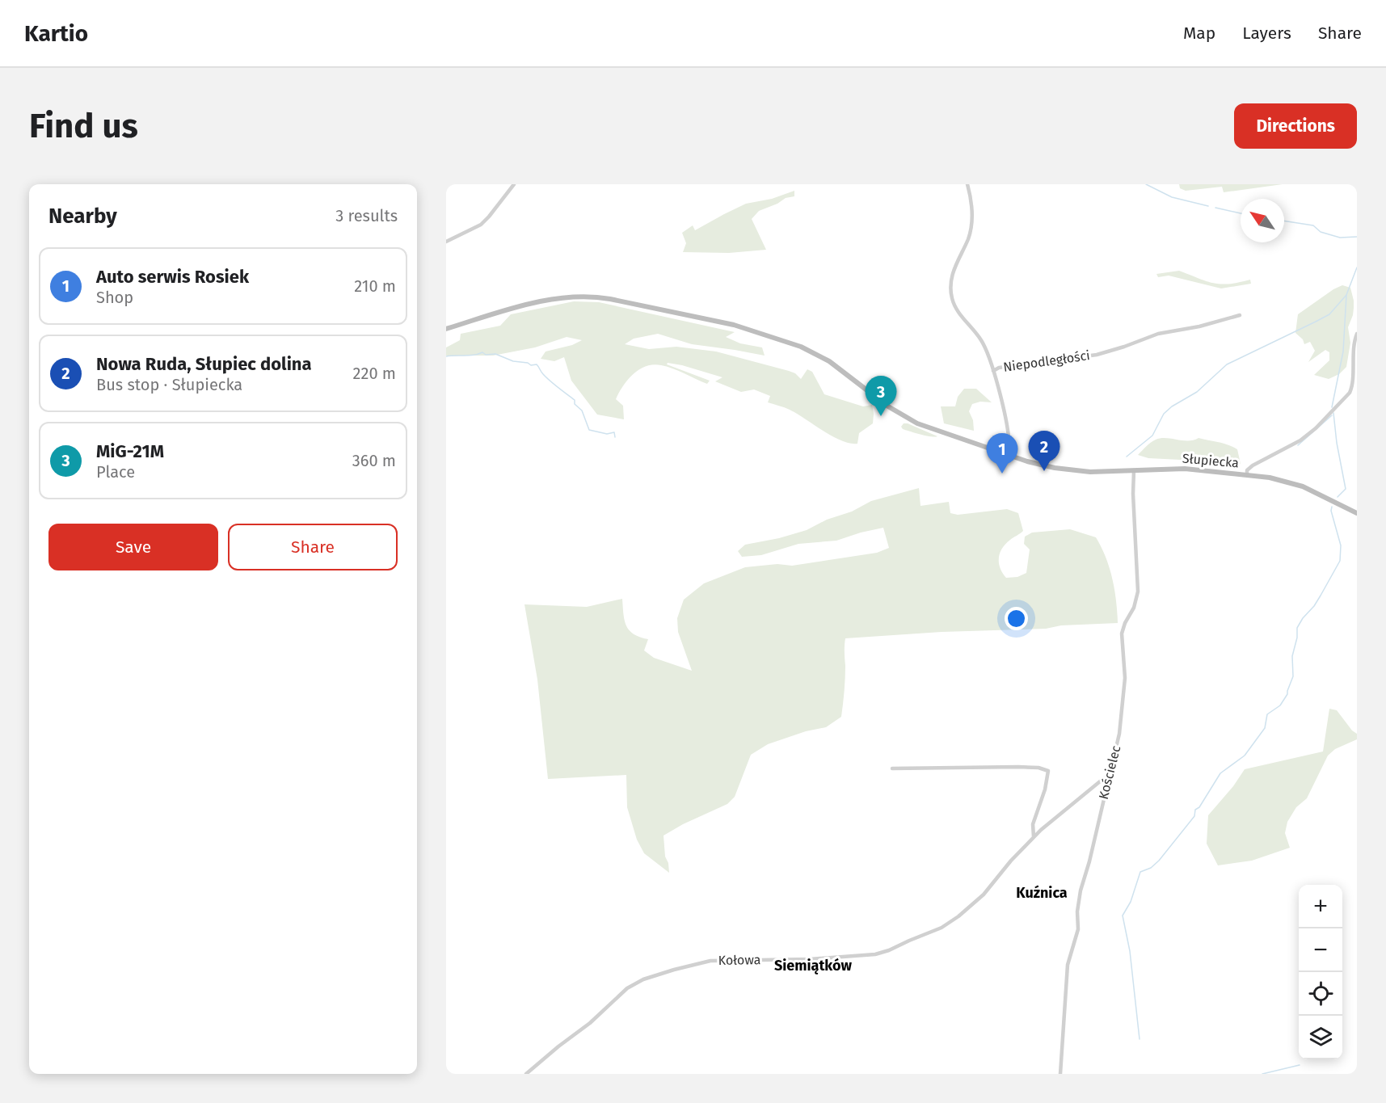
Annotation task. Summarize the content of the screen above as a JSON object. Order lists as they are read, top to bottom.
{
  "streets": {
    "main road": ["Słupiecka"],
    "street": ["Niepodległości", "Kościelec", "Kołowa"]
  },
  "crossings": [
    ["Słupiecka", "Kościelec"],
    ["Kościelec", "Kołowa"]
  ],
  "districts": ["Kuźnica", "Siemiątków"],
  "north": "top left",
  "page": {
    "header": "Kartio",
    "nav": ["Map", "Layers", "Share"],
    "buttons": [
      "Directions",
      ["Save", "Share"]
    ],
    "title": "Find us",
    "heading": ["Nearby", "3 results"],
    "list": [
      {
        "mark": "1",
        "name": "Auto serwis Rosiek",
        "note": "Shop",
        "value": "210 m"
      },
      {
        "mark": "2",
        "name": "Nowa Ruda, Słupiec dolina",
        "note": "Bus stop · Słupiecka",
        "value": "220 m"
      },
      {
        "mark": "3",
        "name": "MiG-21M",
        "note": "Place",
        "value": "360 m"
      }
    ],
    "pins": ["3", "2", "1"],
    "map_buttons": ["+", "−"]
  }
}
